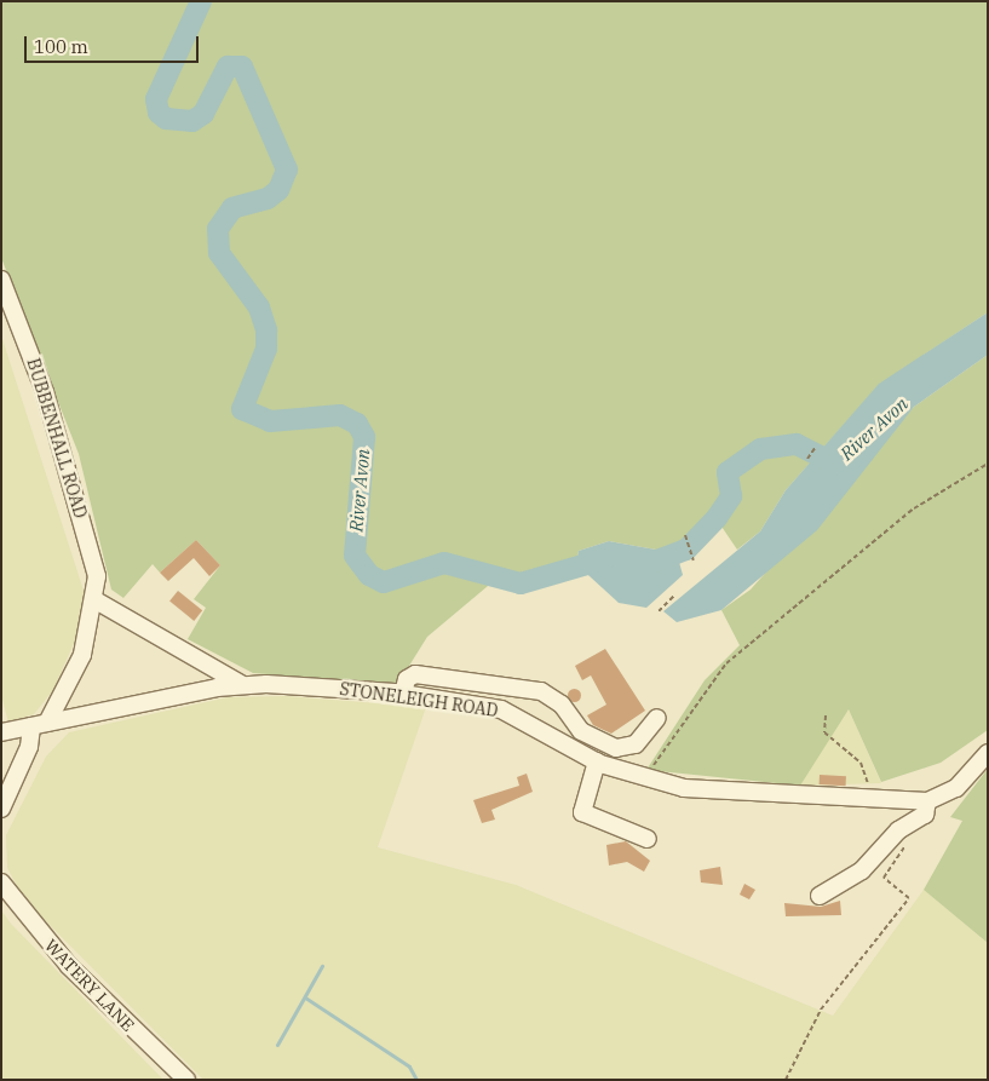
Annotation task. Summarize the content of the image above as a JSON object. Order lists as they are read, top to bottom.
{
  "streets": {
    "street": ["BUBBENHALL ROAD", "STONELEIGH ROAD", "WATERY LANE"]
  },
  "crossings": [
    ["BUBBENHALL ROAD", "STONELEIGH ROAD"]
  ],
  "water": ["River Avon"],
  "scale_bar": "100 m"
}
